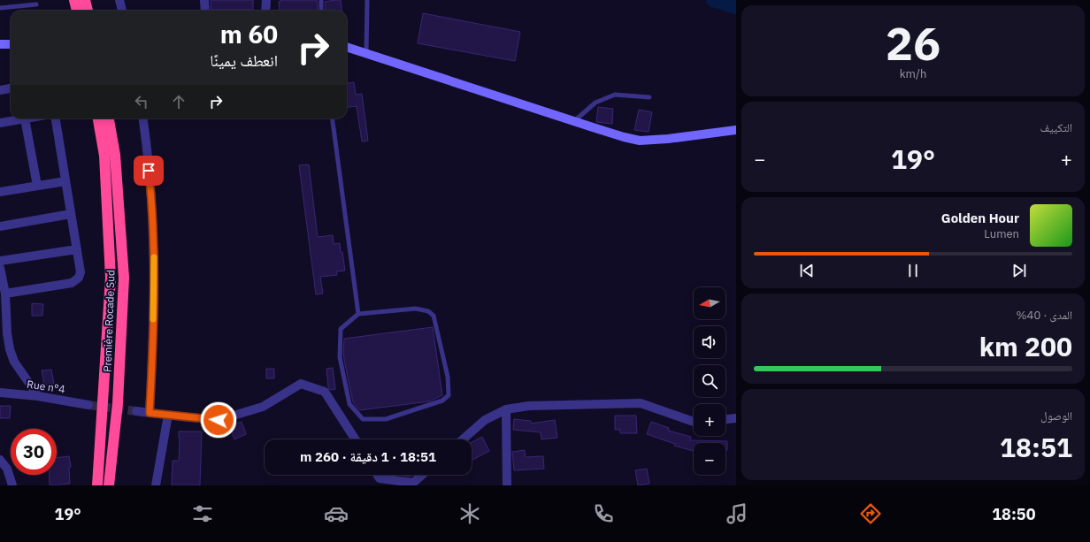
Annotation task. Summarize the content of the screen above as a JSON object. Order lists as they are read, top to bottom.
{
  "streets": {
    "highway": ["Première Rocade Sud"],
    "street": ["Rue n°4"]
  },
  "north": "left",
  "page": {
    "tile": [
      ["26", "km/h"],
      "التكييف",
      ["المدى · 40%", "200 km"],
      ["الوصول", "18:51"]
    ],
    "turn": ["60 m", "انعطف يمينًا"],
    "heat": ["−", "19°", "+"],
    "song": ["Golden Hour", "Lumen"],
    "map_buttons": ["+", "−"],
    "limit": "30",
    "trip": "18:51 · 1 دقيقة · 260 m",
    "tabs": ["18:50", "19°"]
  }
}
